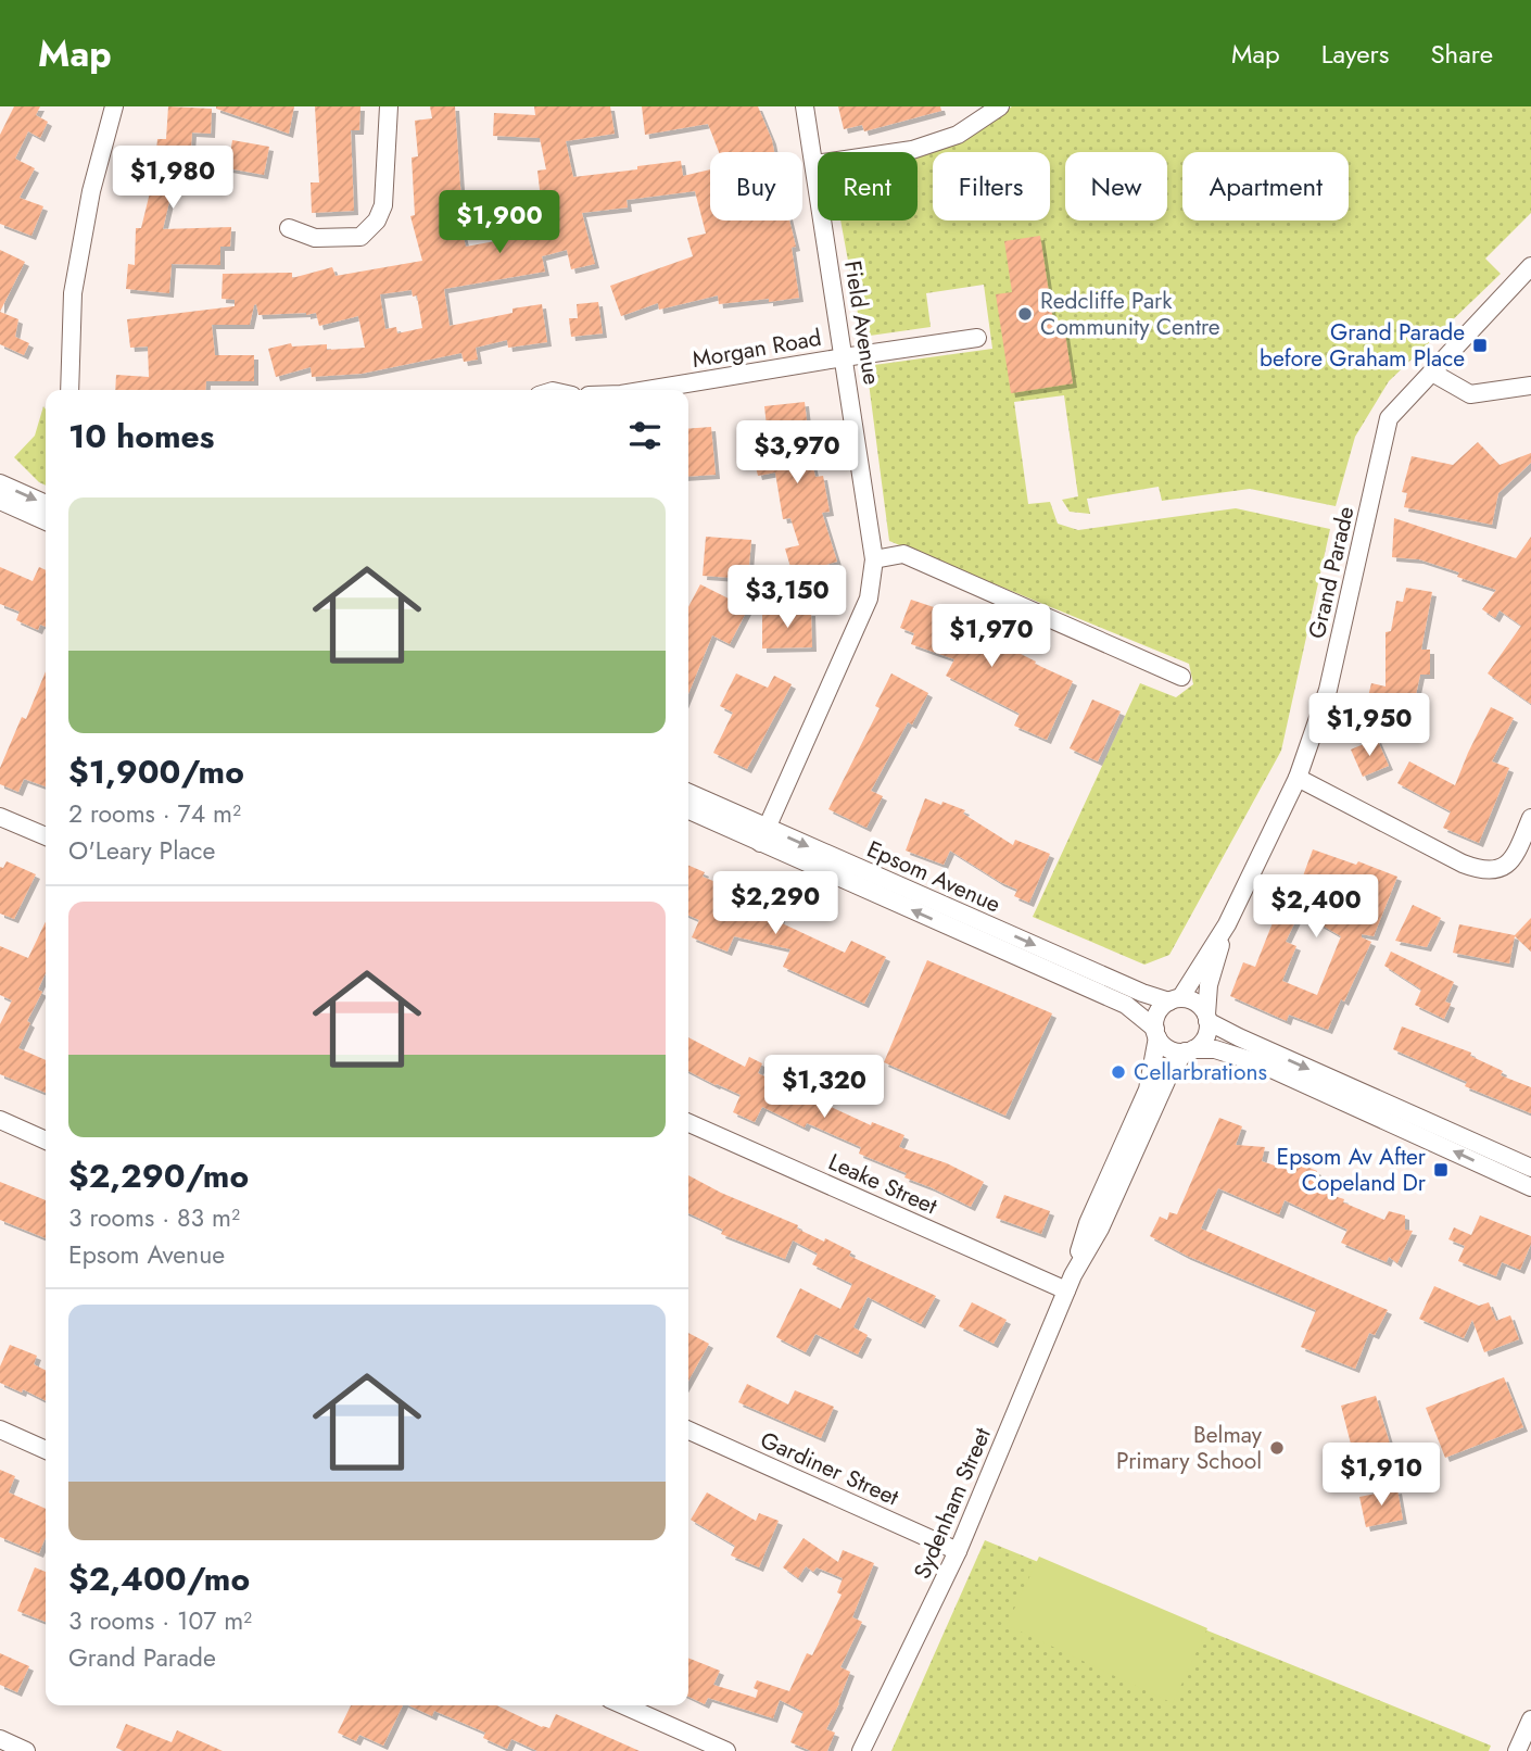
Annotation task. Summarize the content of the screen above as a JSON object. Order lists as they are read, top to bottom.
{
  "streets": {
    "street": [
      "Field Avenue",
      "Morgan Road",
      "Grand Parade",
      "Epsom Avenue",
      "Leake Street",
      "Gardiner Street",
      "Sydenham Street"
    ]
  },
  "crossings": [
    ["Field Avenue", "Morgan Road"],
    ["Field Avenue", "Epsom Avenue"],
    ["Grand Parade", "Epsom Avenue"],
    ["Grand Parade", "Sydenham Street"],
    ["Epsom Avenue", "Sydenham Street"],
    ["Leake Street", "Sydenham Street"],
    ["Gardiner Street", "Sydenham Street"]
  ],
  "places": {
    "other": ["Redcliffe Park Community Centre", "Cellarbrations", "Belmay Primary School"],
    "transit": ["Grand Parade before Graham Place", "Epsom Av After Copeland Dr"]
  },
  "page": {
    "header": "Map",
    "nav": ["Map", "Layers", "Share"],
    "price": [
      "$1,980",
      "$1,900",
      "$3,970",
      "$3,150",
      "$1,970",
      "$1,950",
      "$2,290",
      "$2,400",
      "$1,320",
      "$1,910"
    ],
    "chip": [
      "Buy",
      "Rent",
      "Filters",
      "New",
      "Apartment"
    ],
    "heading": "10 homes",
    "list": [
      {
        "name": "$1,900/mo",
        "note": "2 rooms · 74 m² · O'Leary Place"
      },
      {
        "name": "$2,290/mo",
        "note": "3 rooms · 83 m² · Epsom Avenue"
      },
      {
        "name": "$2,400/mo",
        "note": "3 rooms · 107 m² · Grand Parade"
      }
    ]
  }
}
